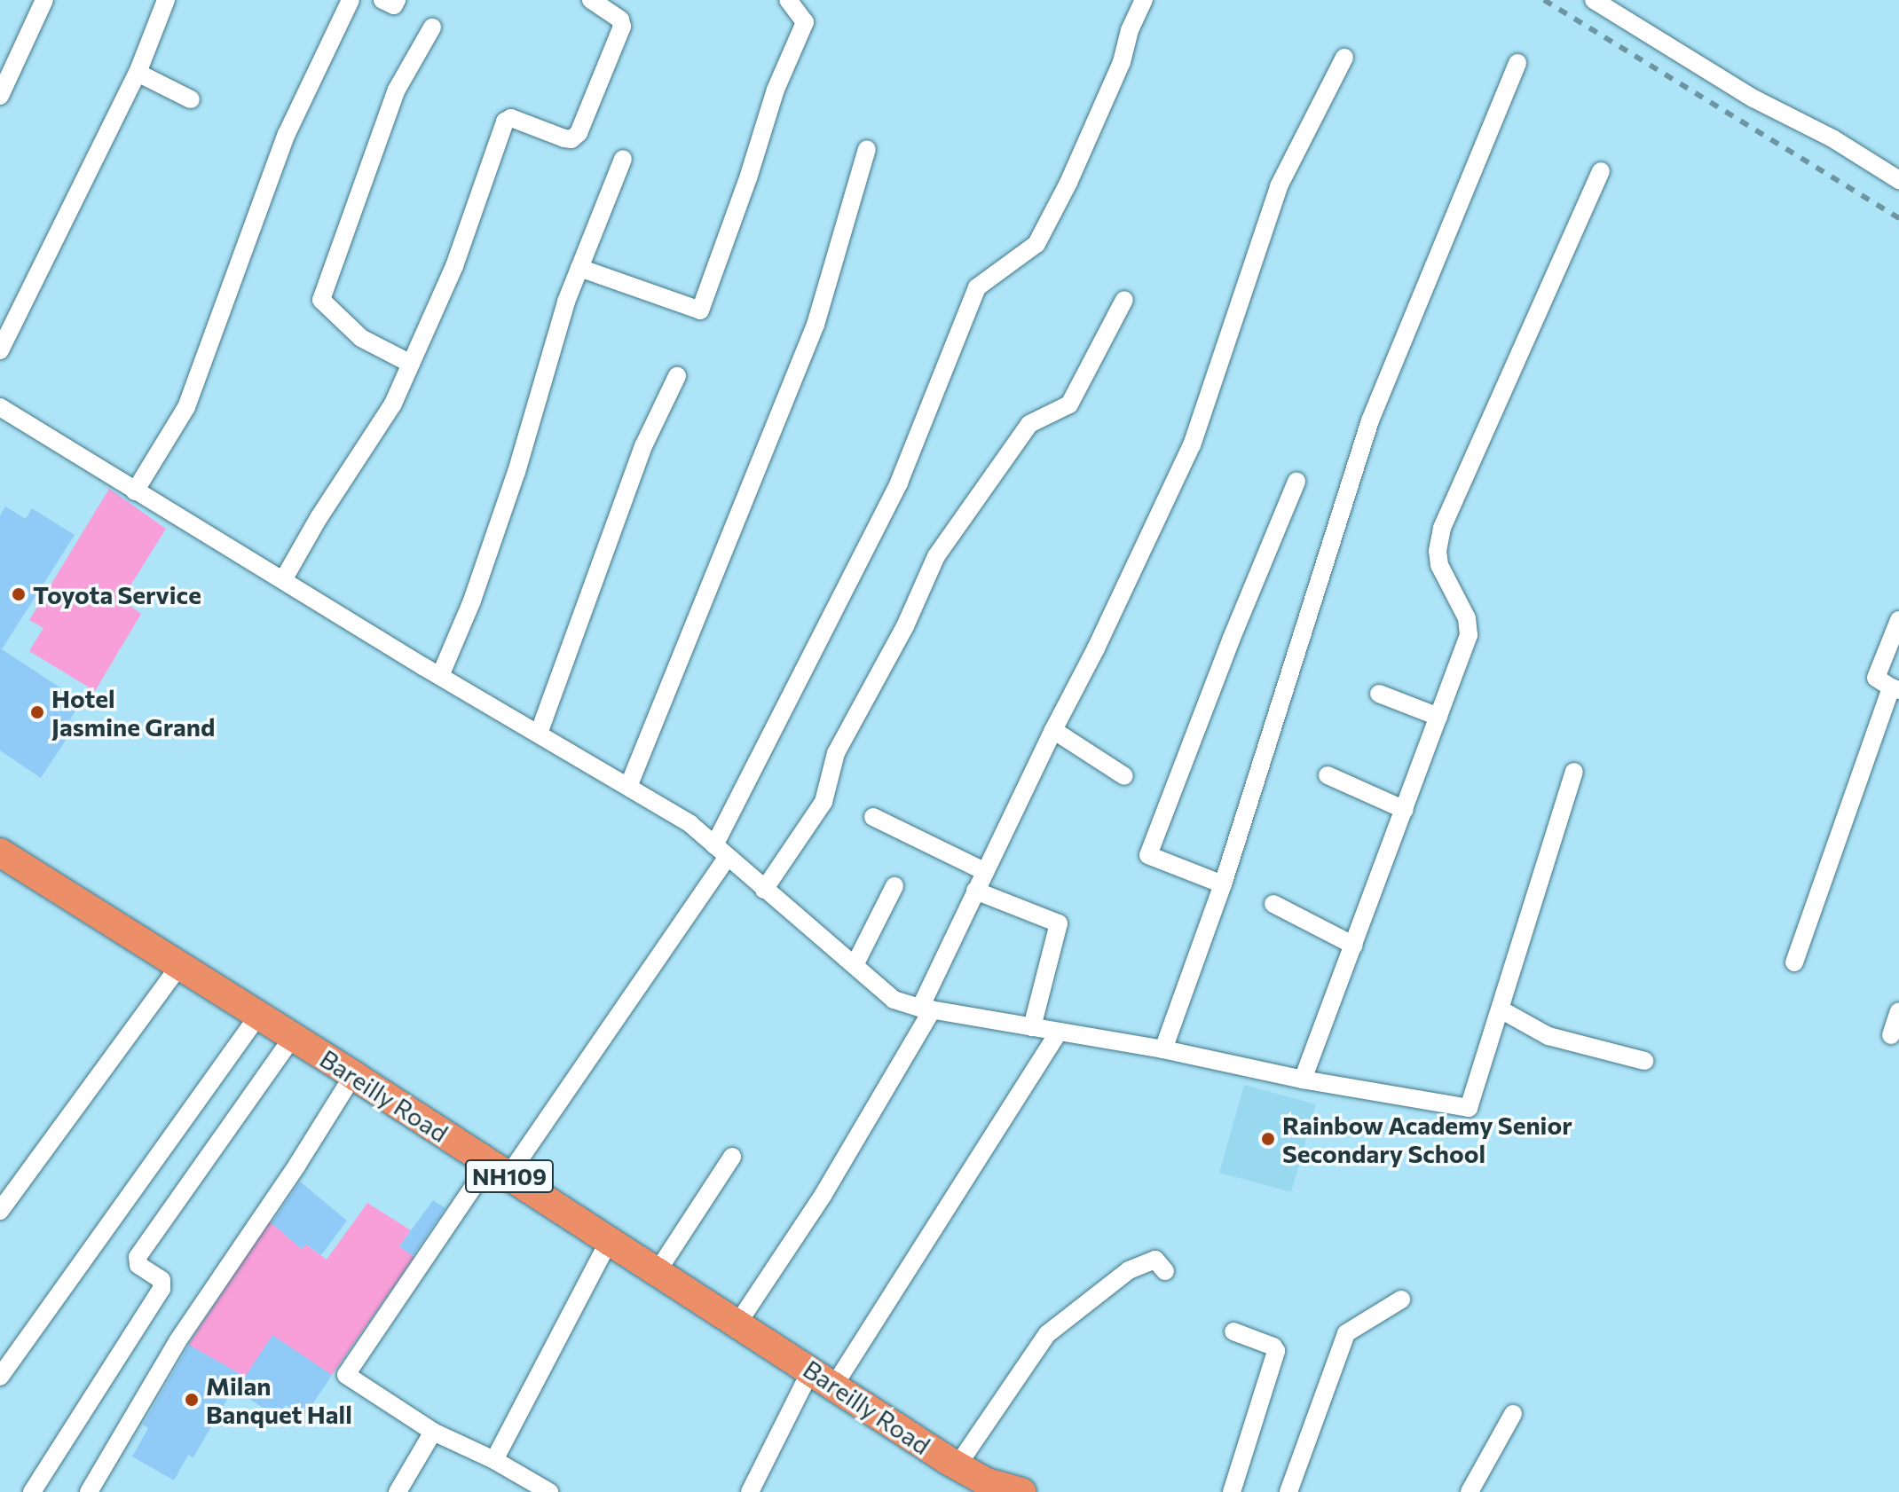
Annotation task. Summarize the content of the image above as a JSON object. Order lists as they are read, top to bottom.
{
  "streets": {
    "highway": ["Bareilly Road", "NH109"]
  },
  "places": [
    "Toyota Service",
    "Hotel Jasmine Grand",
    "Rainbow Academy Senior Secondary School",
    "Milan Banquet Hall"
  ]
}
